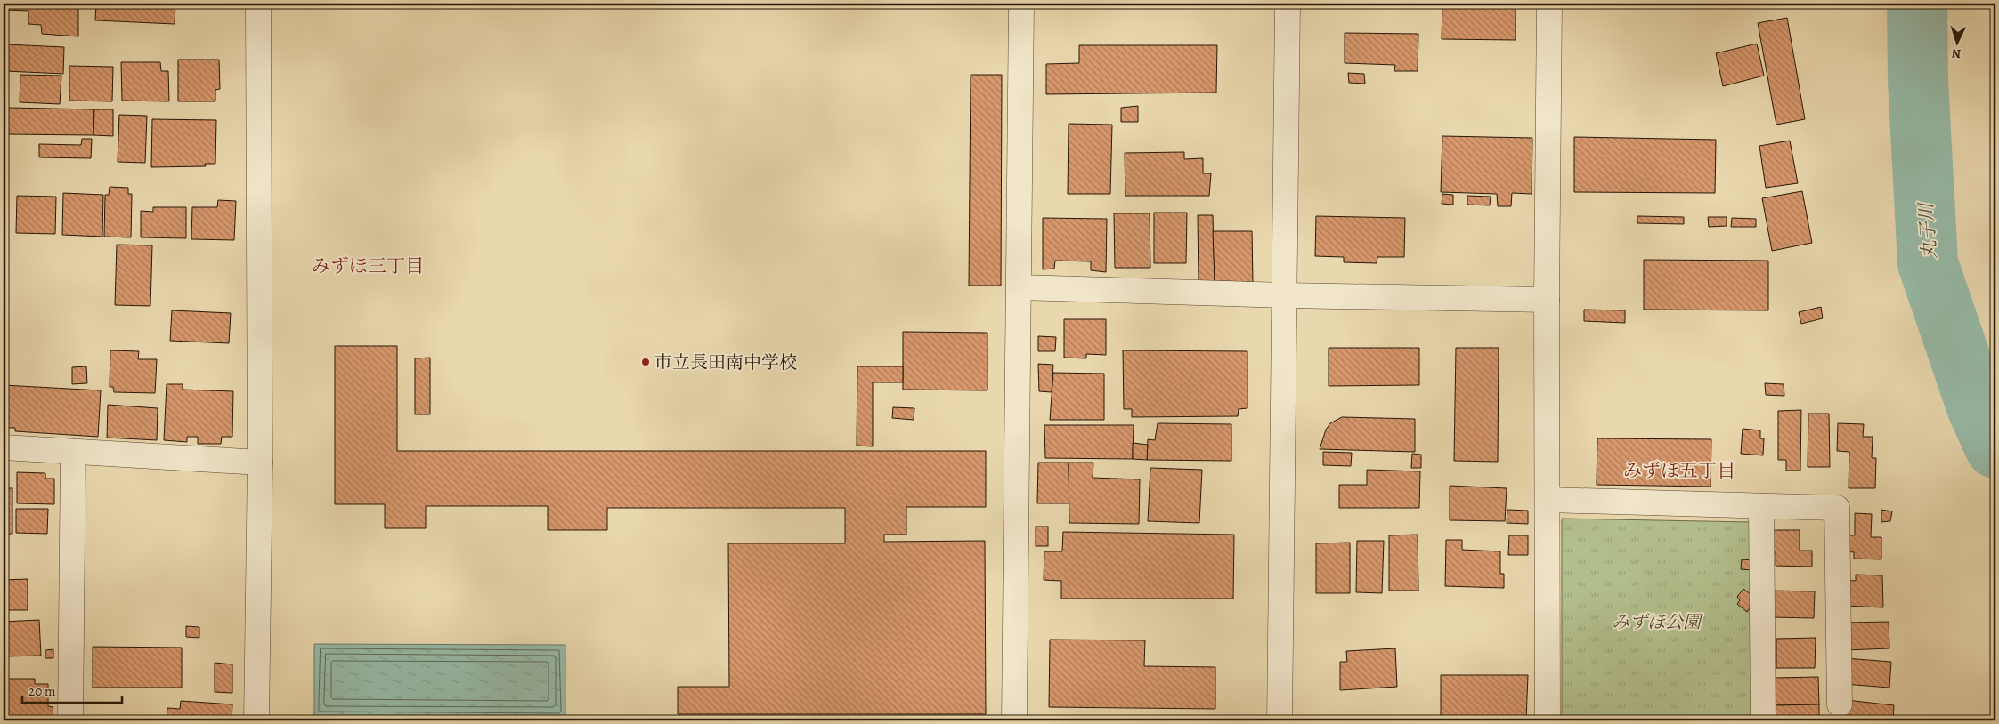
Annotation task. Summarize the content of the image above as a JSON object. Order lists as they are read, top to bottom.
{
  "districts": ["みずほ三丁目", "みずほ五丁目"],
  "water": ["丸子川"],
  "parks": ["みずほ公園"],
  "places": ["市立長田南中学校"],
  "scale_bar": "20 m",
  "north": "bottom"
}
